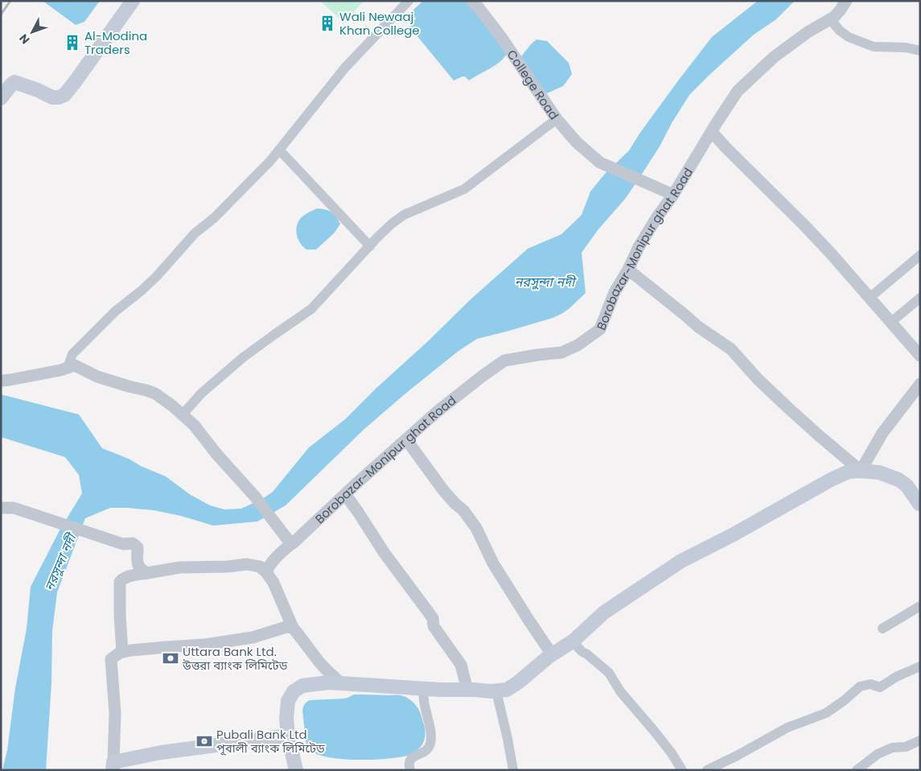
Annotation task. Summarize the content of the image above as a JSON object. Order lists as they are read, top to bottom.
{
  "streets": {
    "street": ["College Road", "Borobazar-Monipur ghat Road"]
  },
  "crossings": [
    ["College Road", "Borobazar-Monipur ghat Road"]
  ],
  "water": ["নরসুন্দা নদী"],
  "places": {
    "building": ["Wali Newaaj Khan College", "Al-Modina Traders"],
    "bank": ["Uttara Bank Ltd. উত্তরা ব্যাংক লিমিটেড", "Pubali Bank Ltd পূবালী ব্যাংক লিমিটেড"]
  },
  "north": "bottom left"
}
